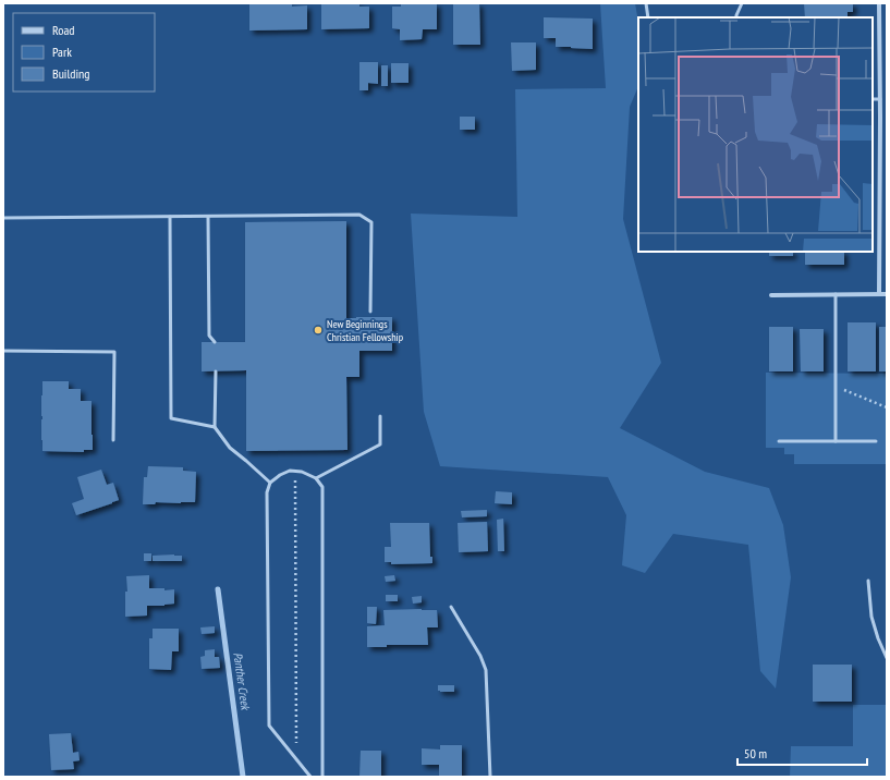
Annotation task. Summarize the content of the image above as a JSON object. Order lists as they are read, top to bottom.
{
  "water": ["Panther Creek"],
  "places": ["New Beginnings Christian Fellowship"],
  "legend": ["Road", "Park", "Building"],
  "scale_bar": "50 m"
}
